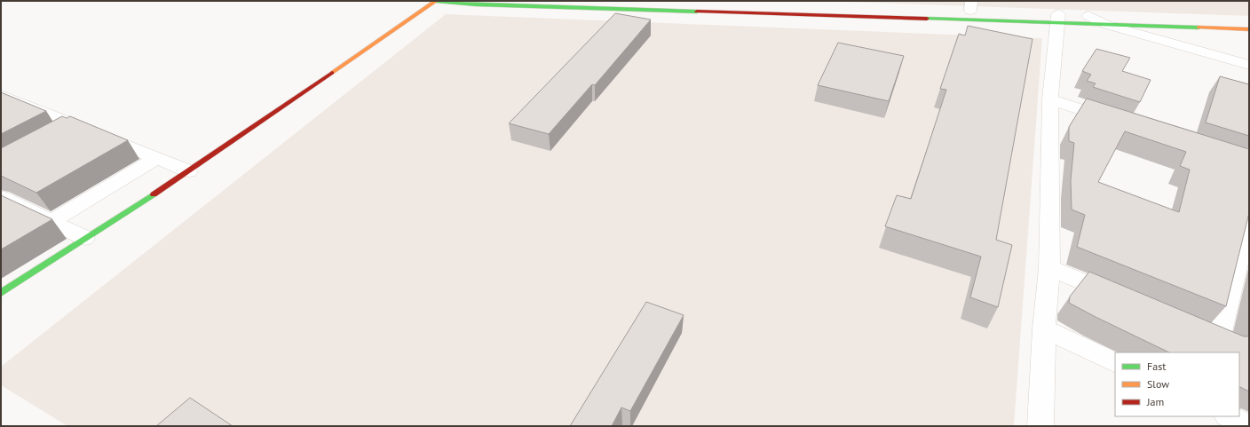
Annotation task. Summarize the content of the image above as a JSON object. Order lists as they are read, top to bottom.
{
  "legend": ["Fast", "Slow", "Jam"]
}
